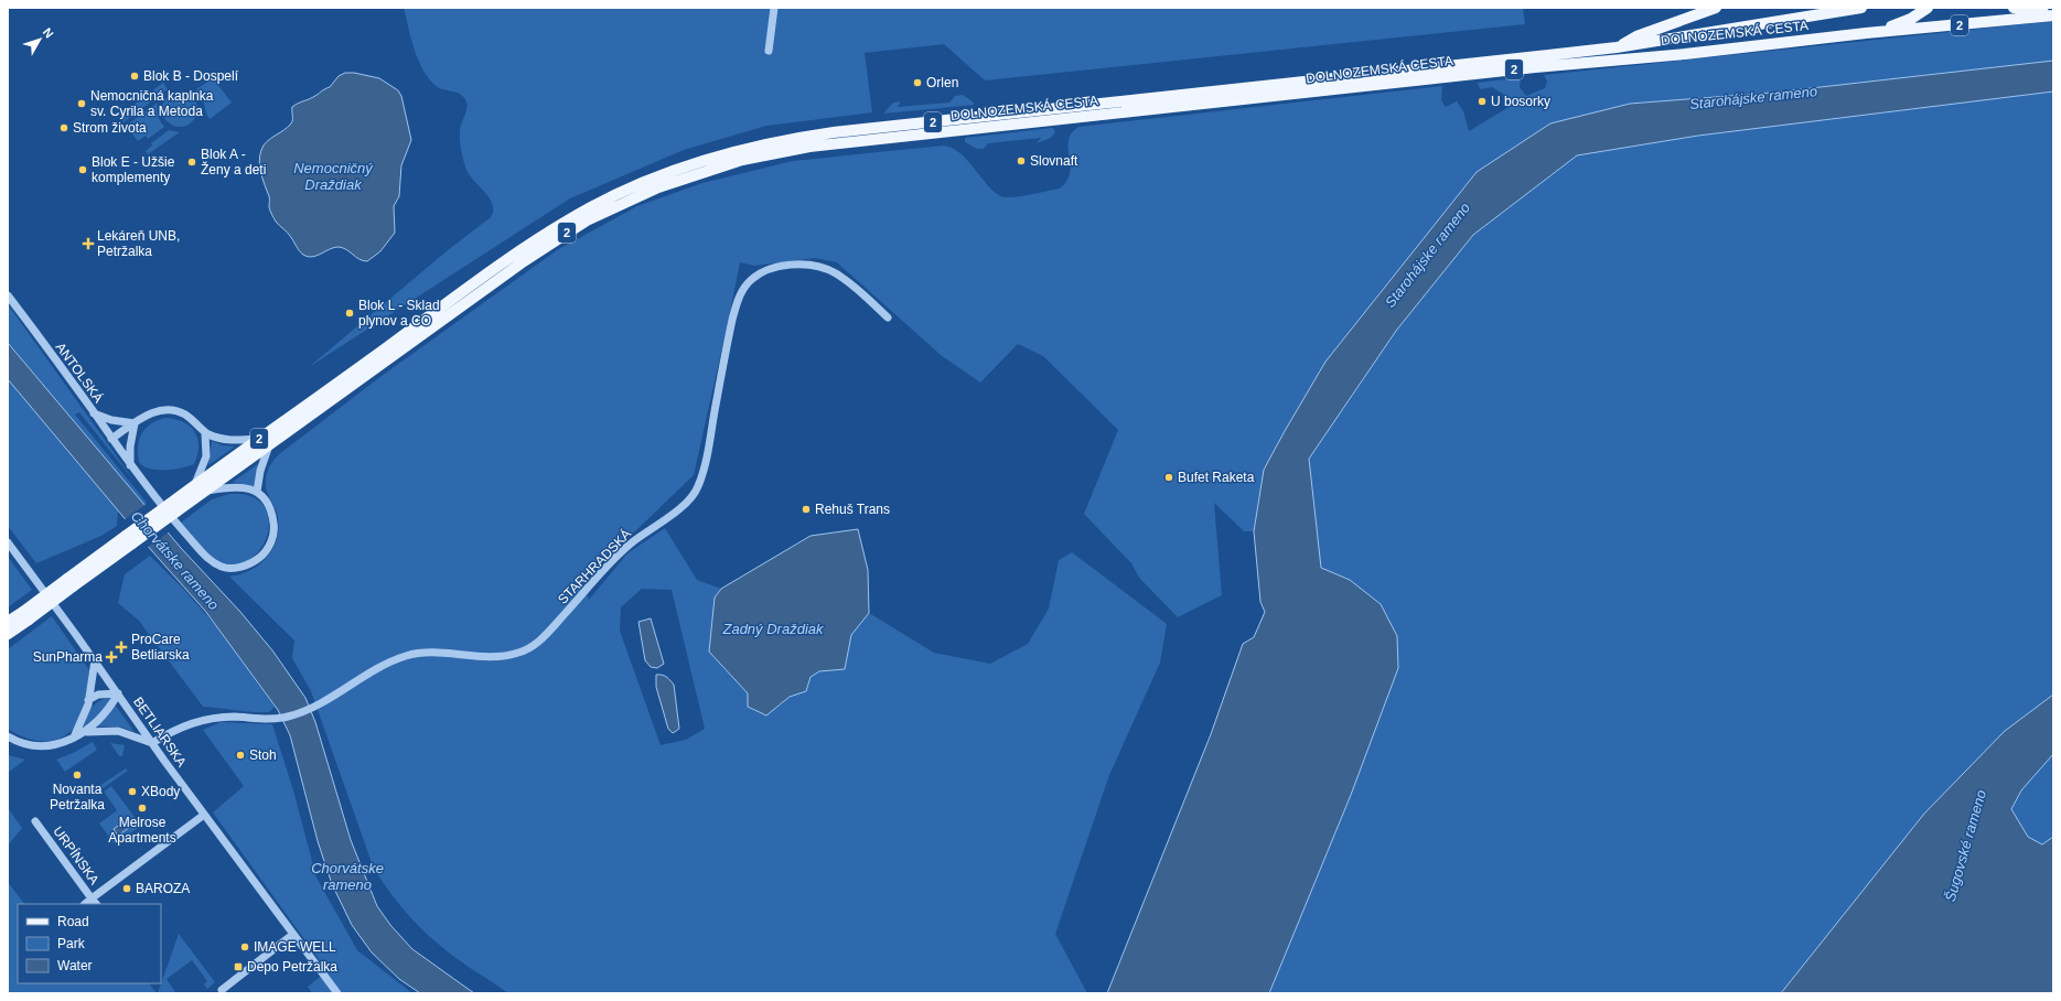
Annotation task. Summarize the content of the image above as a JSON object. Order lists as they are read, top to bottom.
{
  "streets": {
    "main road": ["2", "DOLNOZEMSKÁ CESTA"],
    "street": [
      "ANTOLSKÁ",
      "STARHRADSKÁ",
      "BETLIARSKA",
      "URPÍNSKA"
    ]
  },
  "crossings": [
    ["STARHRADSKÁ", "BETLIARSKA"],
    ["BETLIARSKA", "URPÍNSKA"]
  ],
  "water": [
    "Starohájske rameno",
    "Nemocničný Draždiak",
    "Chorvátske rameno",
    "Zadný Draždiak",
    "Šugovské rameno"
  ],
  "places": {
    "other": [
      "Blok B - Dospelí",
      "Orlen",
      "U bosorky",
      "Nemocničná kaplnka sv. Cyrila a Metoda",
      "Strom života",
      "Slovnaft",
      "Blok A - Ženy a deti",
      "Blok E - Užšie komplementy",
      "Blok L - Sklad plynov a CO",
      "Bufet Raketa",
      "Rehuš Trans",
      "Stoh",
      "Novanta Petržalka",
      "XBody",
      "Melrose Apartments",
      "BAROZA",
      "IMAGE WELL"
    ],
    "health": ["Lekáreň UNB, Petržalka", "ProCare Betliarska", "SunPharma"],
    "transit": ["Depo Petržalka"]
  },
  "legend": ["Road", "Park", "Water"],
  "north": "top right"
}
